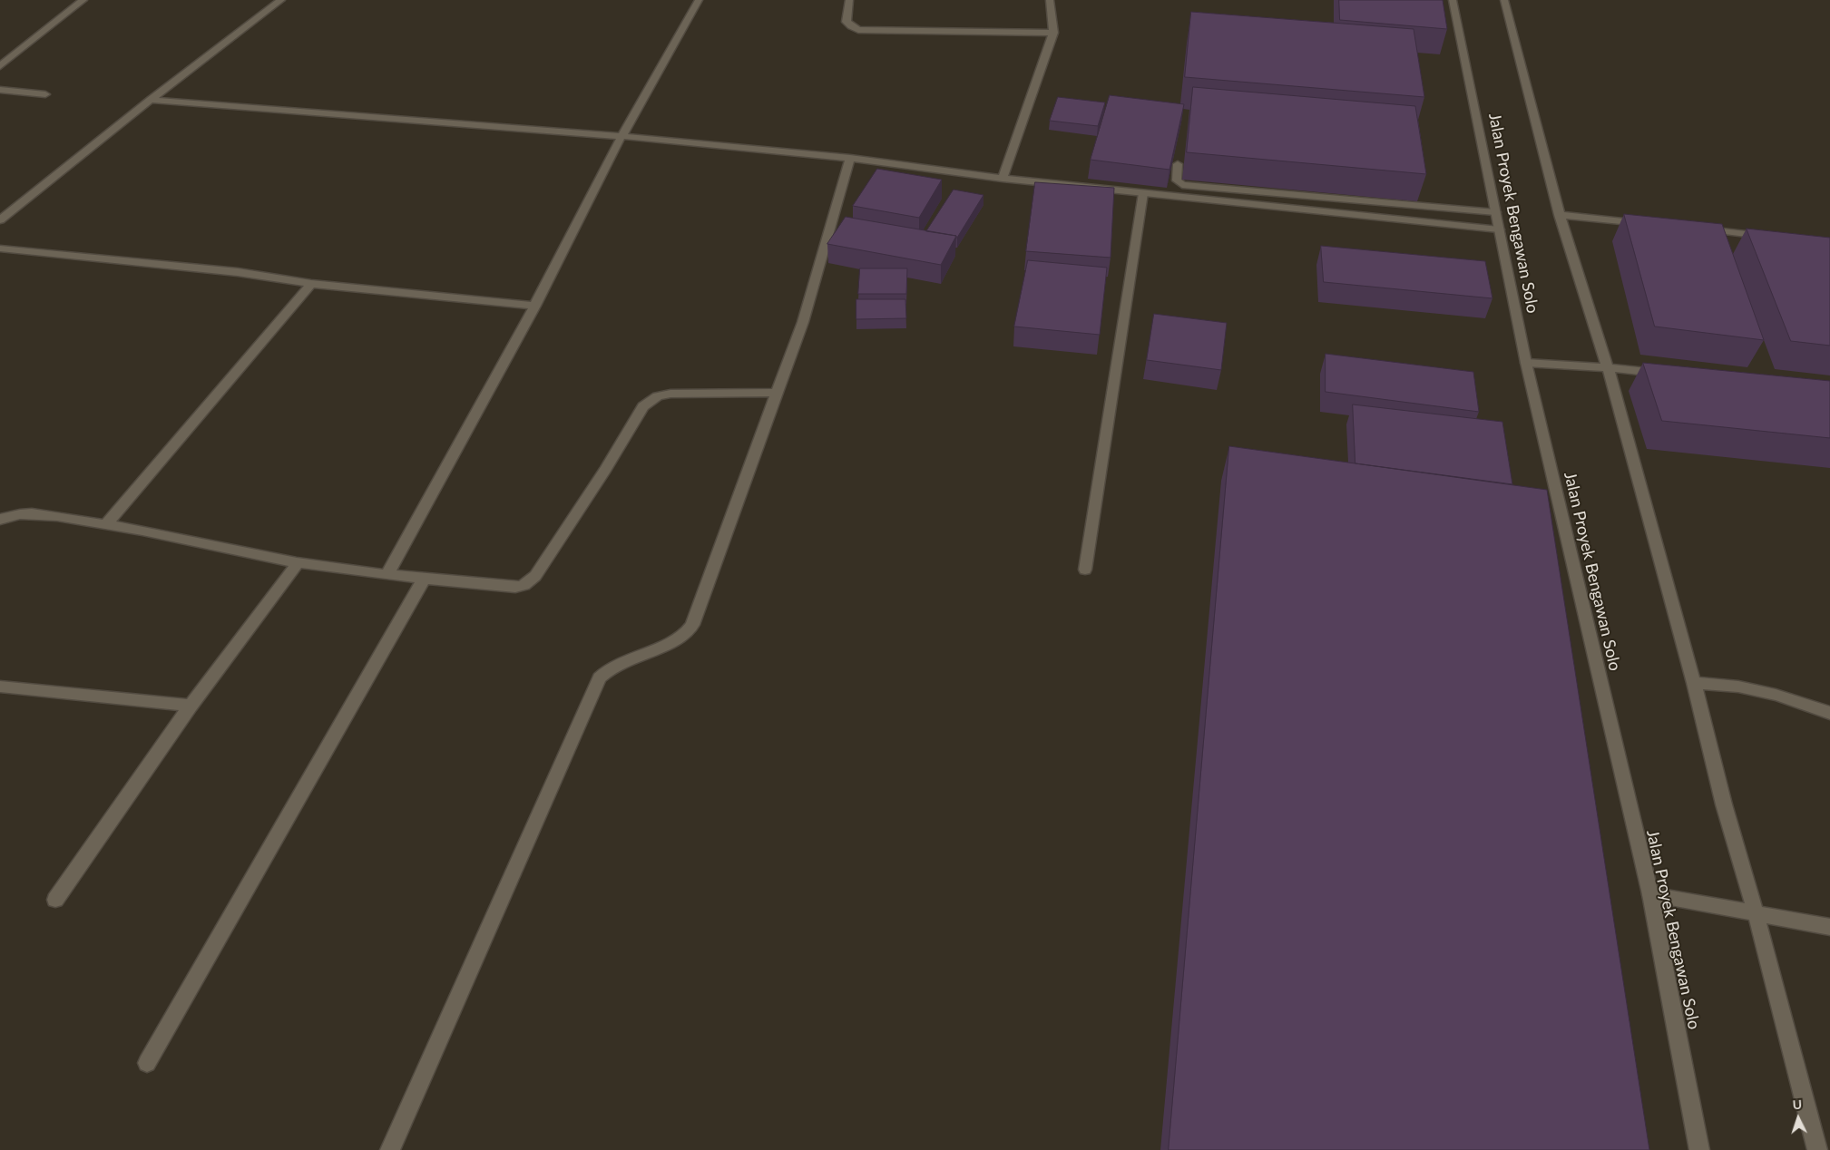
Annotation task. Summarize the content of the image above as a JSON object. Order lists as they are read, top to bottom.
{
  "streets": {
    "street": ["Jalan Proyek Bengawan Solo"]
  },
  "north": "top"
}
